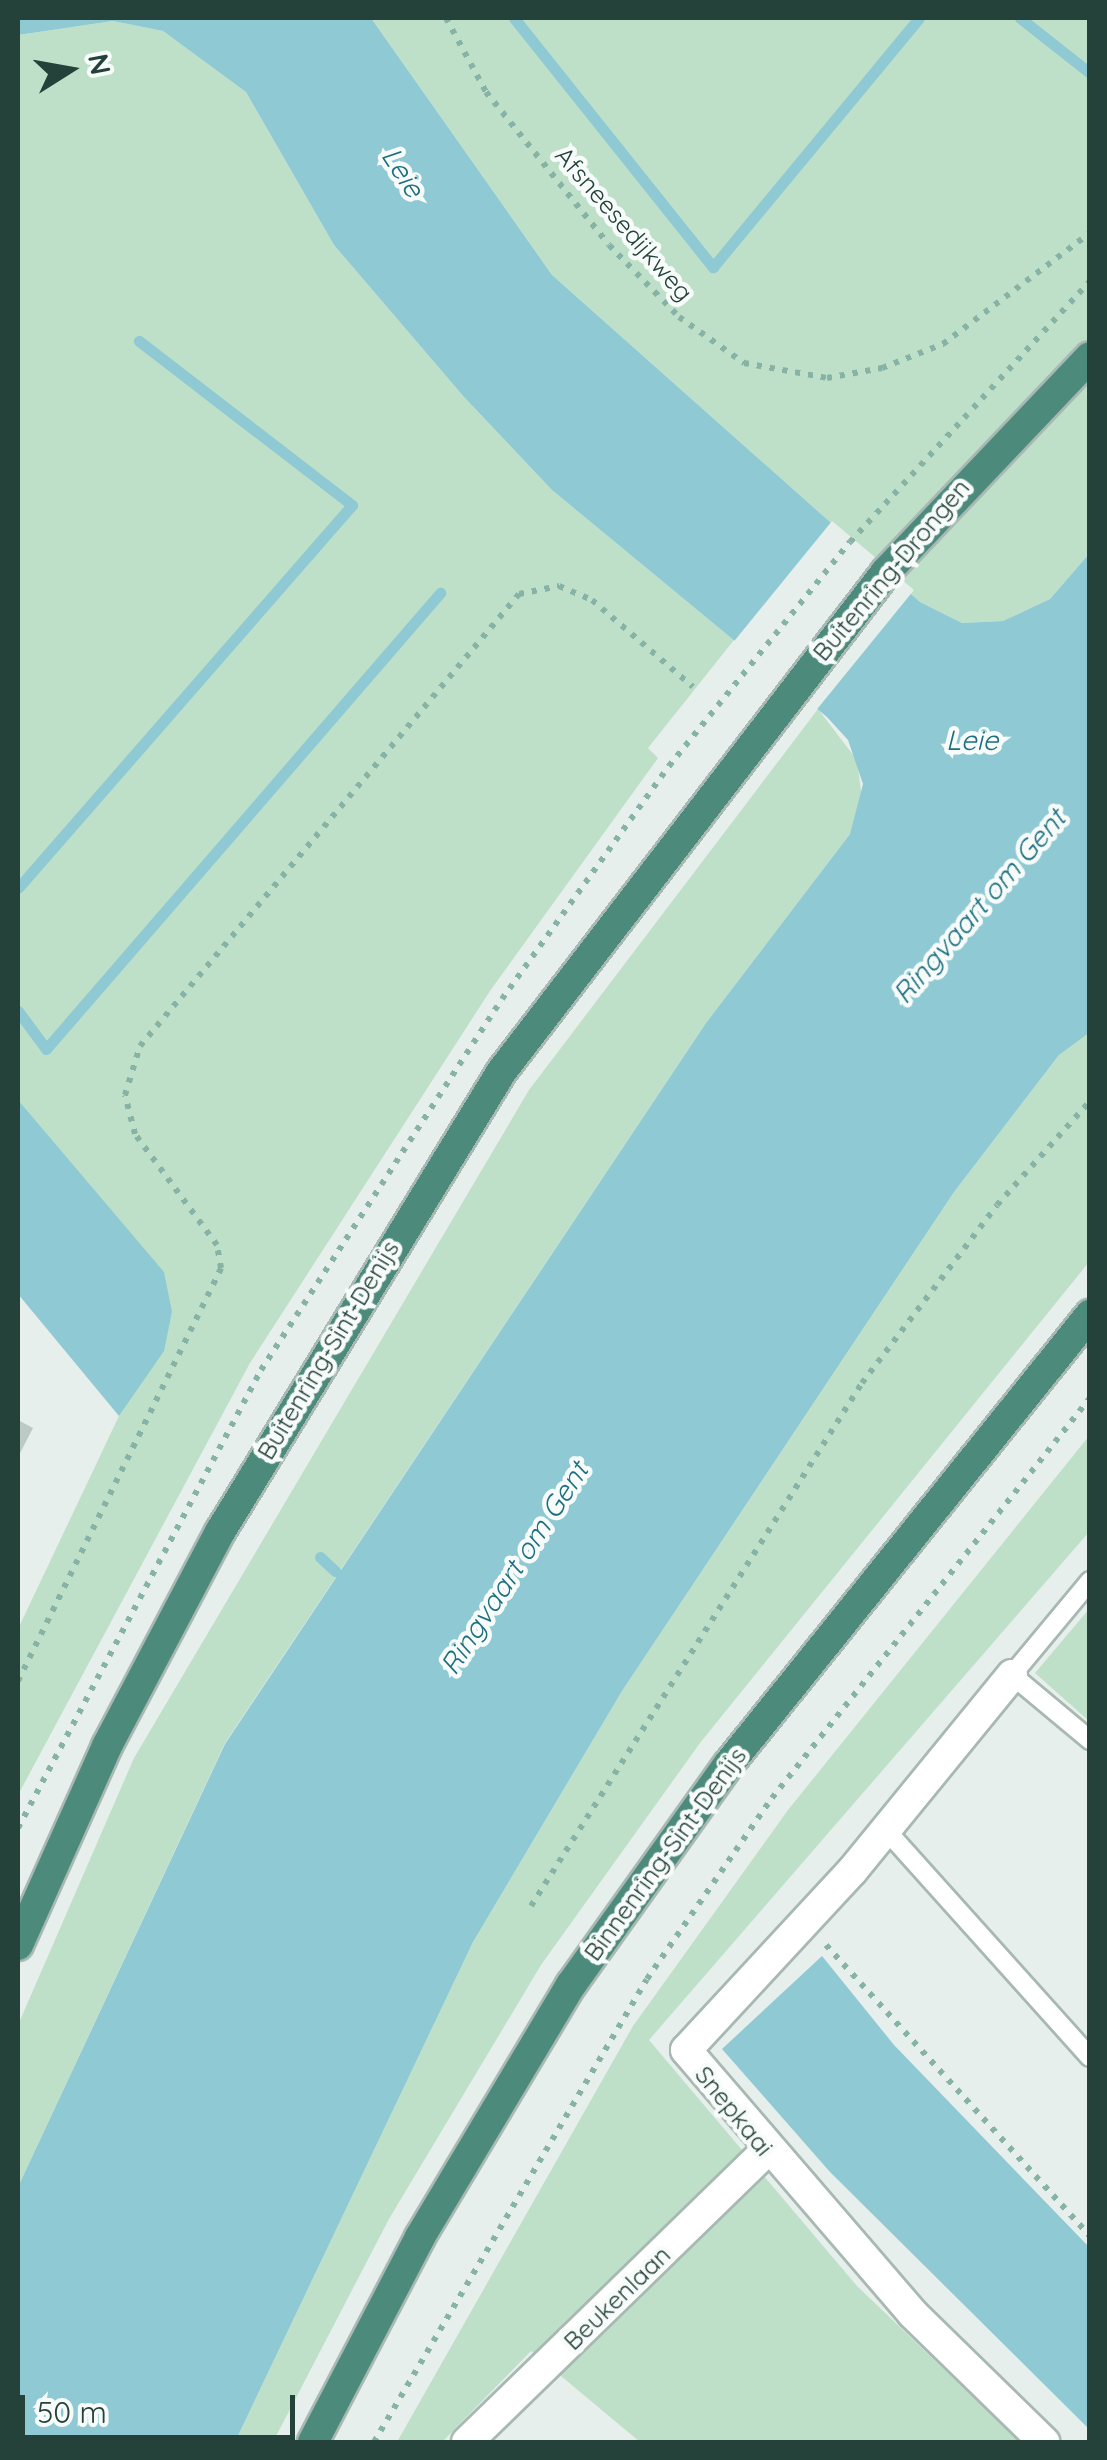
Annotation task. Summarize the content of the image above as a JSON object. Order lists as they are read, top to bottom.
{
  "streets": {
    "highway": ["Buitenring-Drongen", "Buitenring-Sint-Denijs", "Binnenring-Sint-Denijs"],
    "street": ["Snepkaai", "Beukenlaan"],
    "path": ["Afsneesedijkweg"]
  },
  "crossings": [
    ["Buitenring-Drongen", "Buitenring-Sint-Denijs"],
    ["Snepkaai", "Beukenlaan"]
  ],
  "water": ["Leie", "Ringvaart om Gent"],
  "scale_bar": "50 m",
  "north": "right"
}
